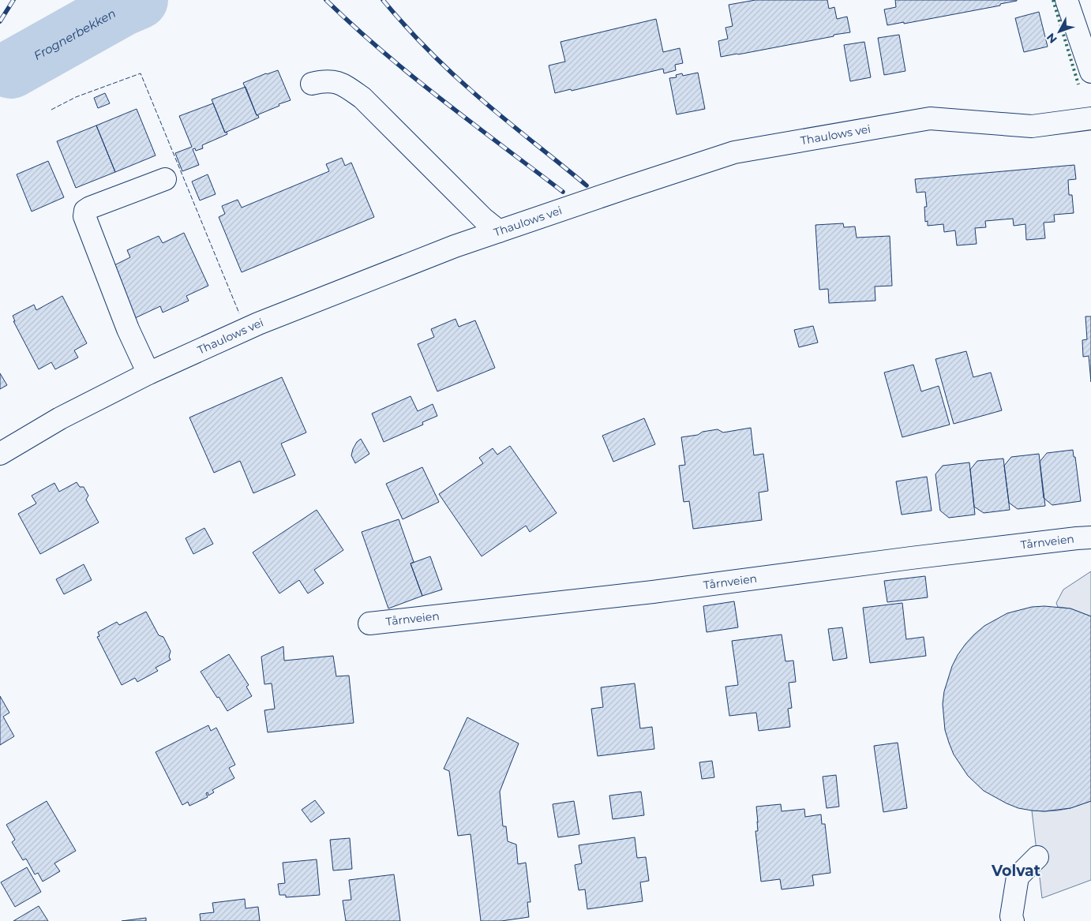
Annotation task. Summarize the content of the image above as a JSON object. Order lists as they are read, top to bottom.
{
  "streets": {
    "street": ["Thaulows vei", "Tårnveien"]
  },
  "districts": ["Volvat"],
  "water": ["Frognerbekken"],
  "north": "bottom left"
}
